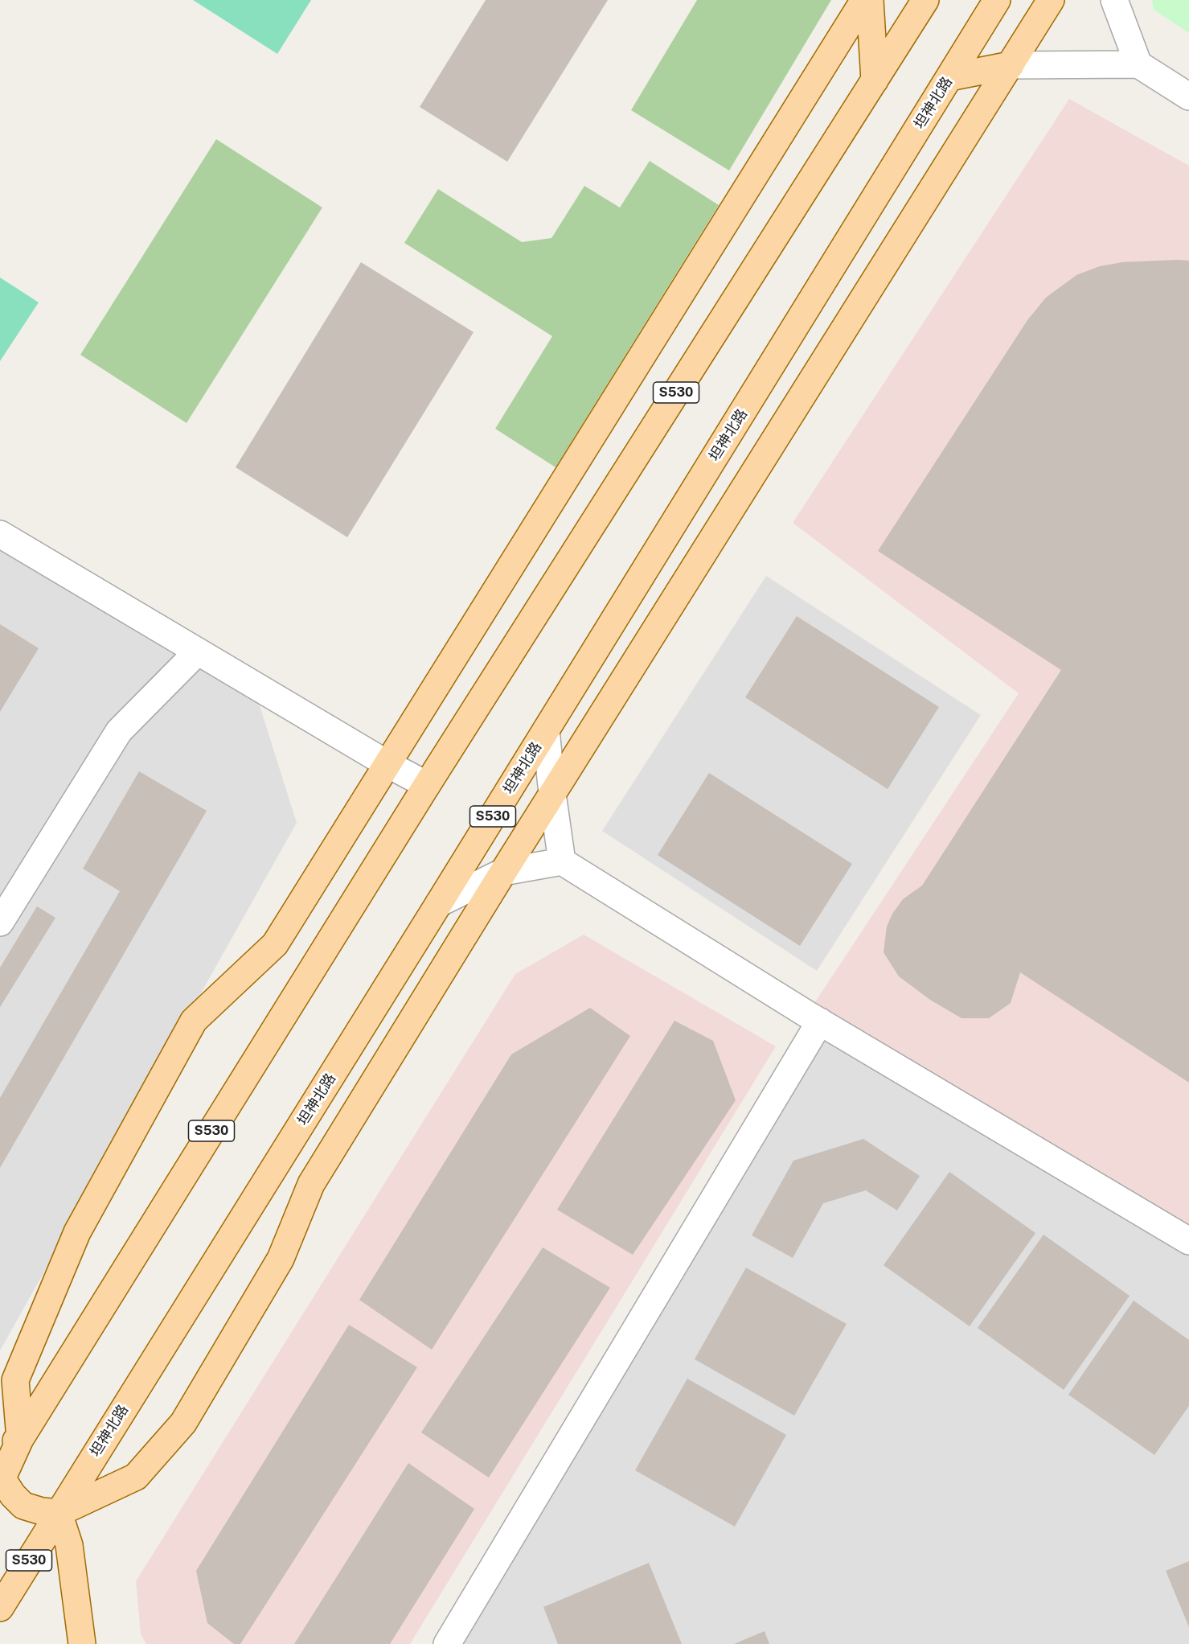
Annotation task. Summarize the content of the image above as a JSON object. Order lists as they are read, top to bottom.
{
  "streets": {
    "main road": ["坦神北路", "S530"]
  }
}
